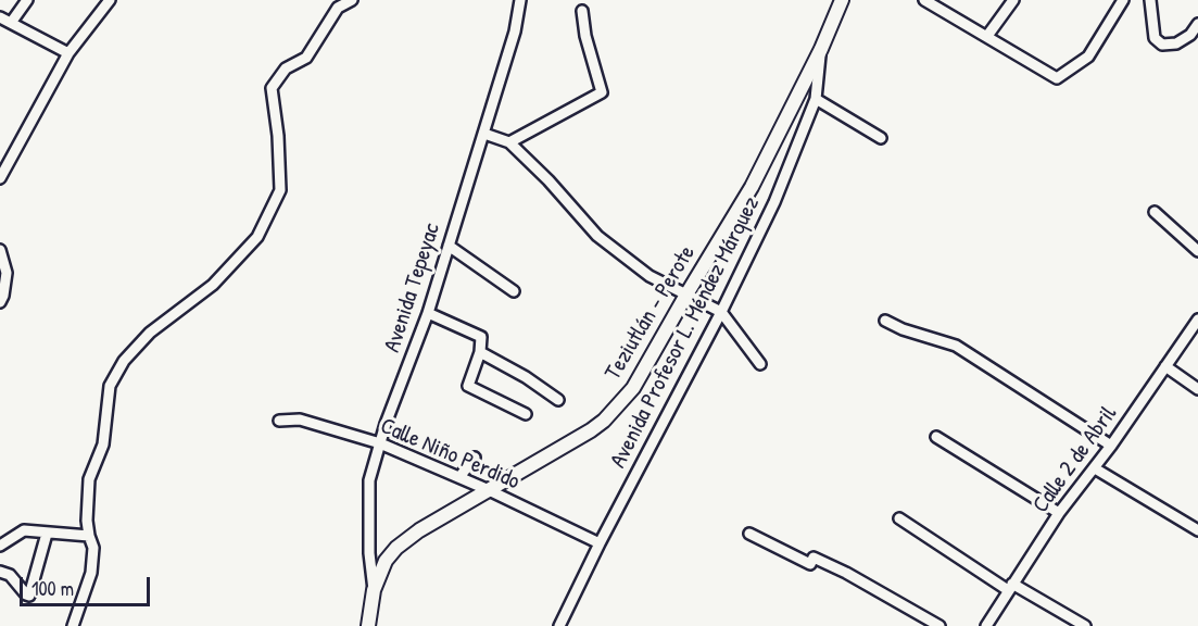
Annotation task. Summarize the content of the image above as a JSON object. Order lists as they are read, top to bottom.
{
  "streets": {
    "main road": ["Teziutlán - Perote"],
    "street": [
      "Avenida Tepeyac",
      "Avenida Profesor L. Méndez Márquez",
      "Calle Niño Perdido",
      "Calle 2 de Abril"
    ]
  },
  "crossings": [
    ["Avenida Tepeyac", "Teziutlán - Perote"],
    ["Avenida Tepeyac", "Calle Niño Perdido"],
    ["Teziutlán - Perote", "Avenida Profesor L. Méndez Márquez"],
    ["Teziutlán - Perote", "Calle Niño Perdido"],
    ["Avenida Profesor L. Méndez Márquez", "Calle Niño Perdido"]
  ],
  "scale_bar": "100 m"
}
